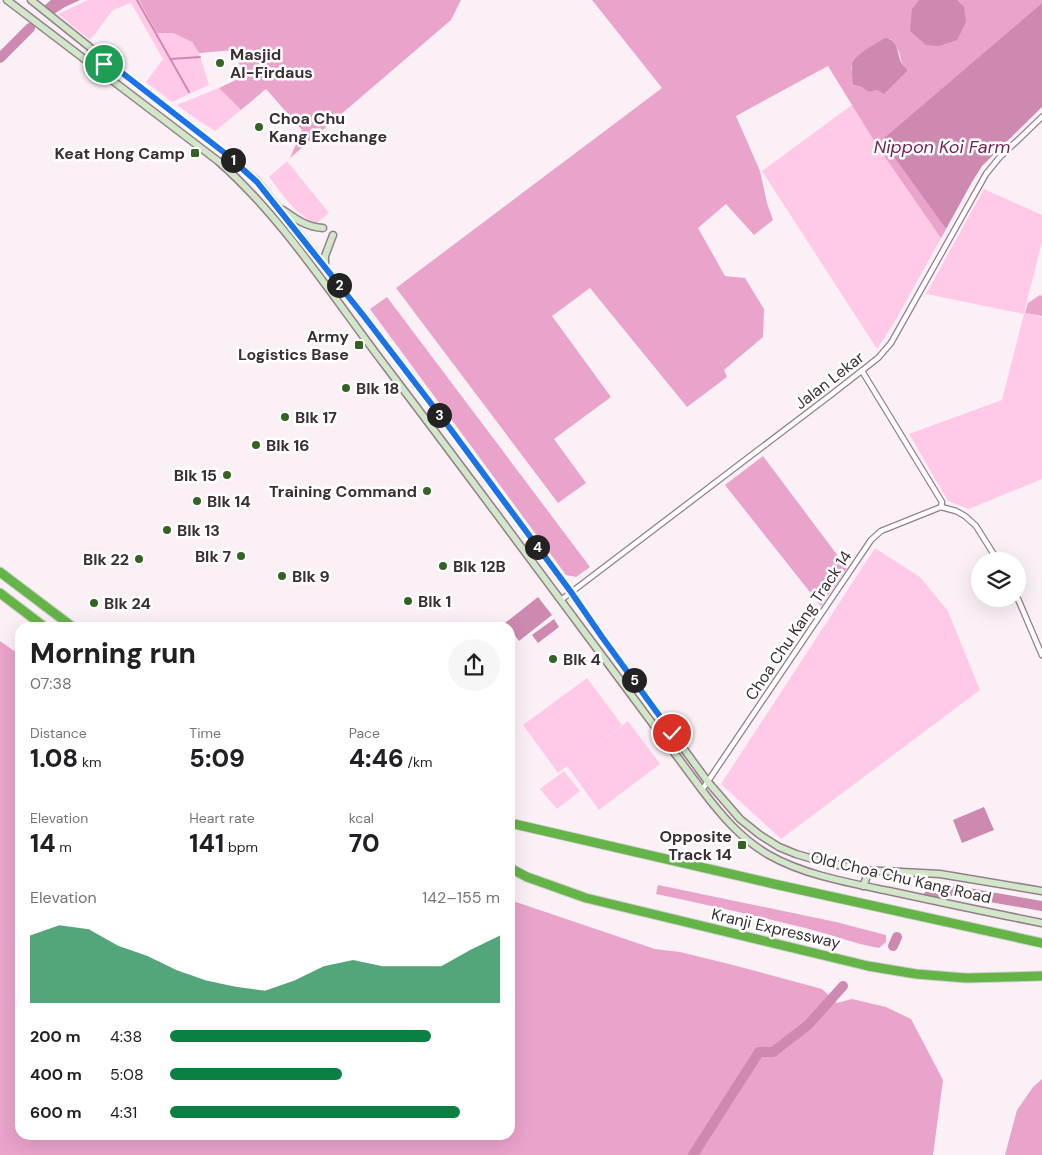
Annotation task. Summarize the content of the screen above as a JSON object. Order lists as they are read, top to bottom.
{
  "streets": {
    "highway": ["Kranji Expressway"],
    "main road": ["Old Choa Chu Kang Road"],
    "street": ["Jalan Lekar", "Choa Chu Kang Track 14"]
  },
  "crossings": [
    ["Jalan Lekar", "Old Choa Chu Kang Road"],
    ["Choa Chu Kang Track 14", "Old Choa Chu Kang Road"]
  ],
  "water": ["Nippon Koi Farm"],
  "places": {
    "other": [
      "Masjid Al-Firdaus",
      "Choa Chu Kang Exchange",
      "Blk 18",
      "Blk 17",
      "Blk 16",
      "Blk 15",
      "Training Command",
      "Blk 14",
      "Blk 13",
      "Blk 7",
      "Blk 22",
      "Blk 12B",
      "Blk 9",
      "Blk 1",
      "Blk 24",
      "Blk 4"
    ],
    "transit": ["Keat Hong Camp", "Army Logistics Base", "Opposite Track 14"]
  },
  "page": {
    "pins": [
      "1",
      "2",
      "3",
      "4",
      "5"
    ],
    "heading": ["Morning run", "07:38"],
    "stats": [
      ["Distance", "1.08 km"],
      ["Time", "5:09"],
      ["Pace", "4:46 /km"],
      ["Elevation", "14 m"],
      ["Heart rate", "141 bpm"],
      ["kcal", "70"]
    ],
    "chart": ["Elevation", "142–155 m"],
    "list": [
      {
        "name": "200 m",
        "note": "4:38"
      },
      {
        "name": "400 m",
        "note": "5:08"
      },
      {
        "name": "600 m",
        "note": "4:31"
      }
    ]
  }
}
